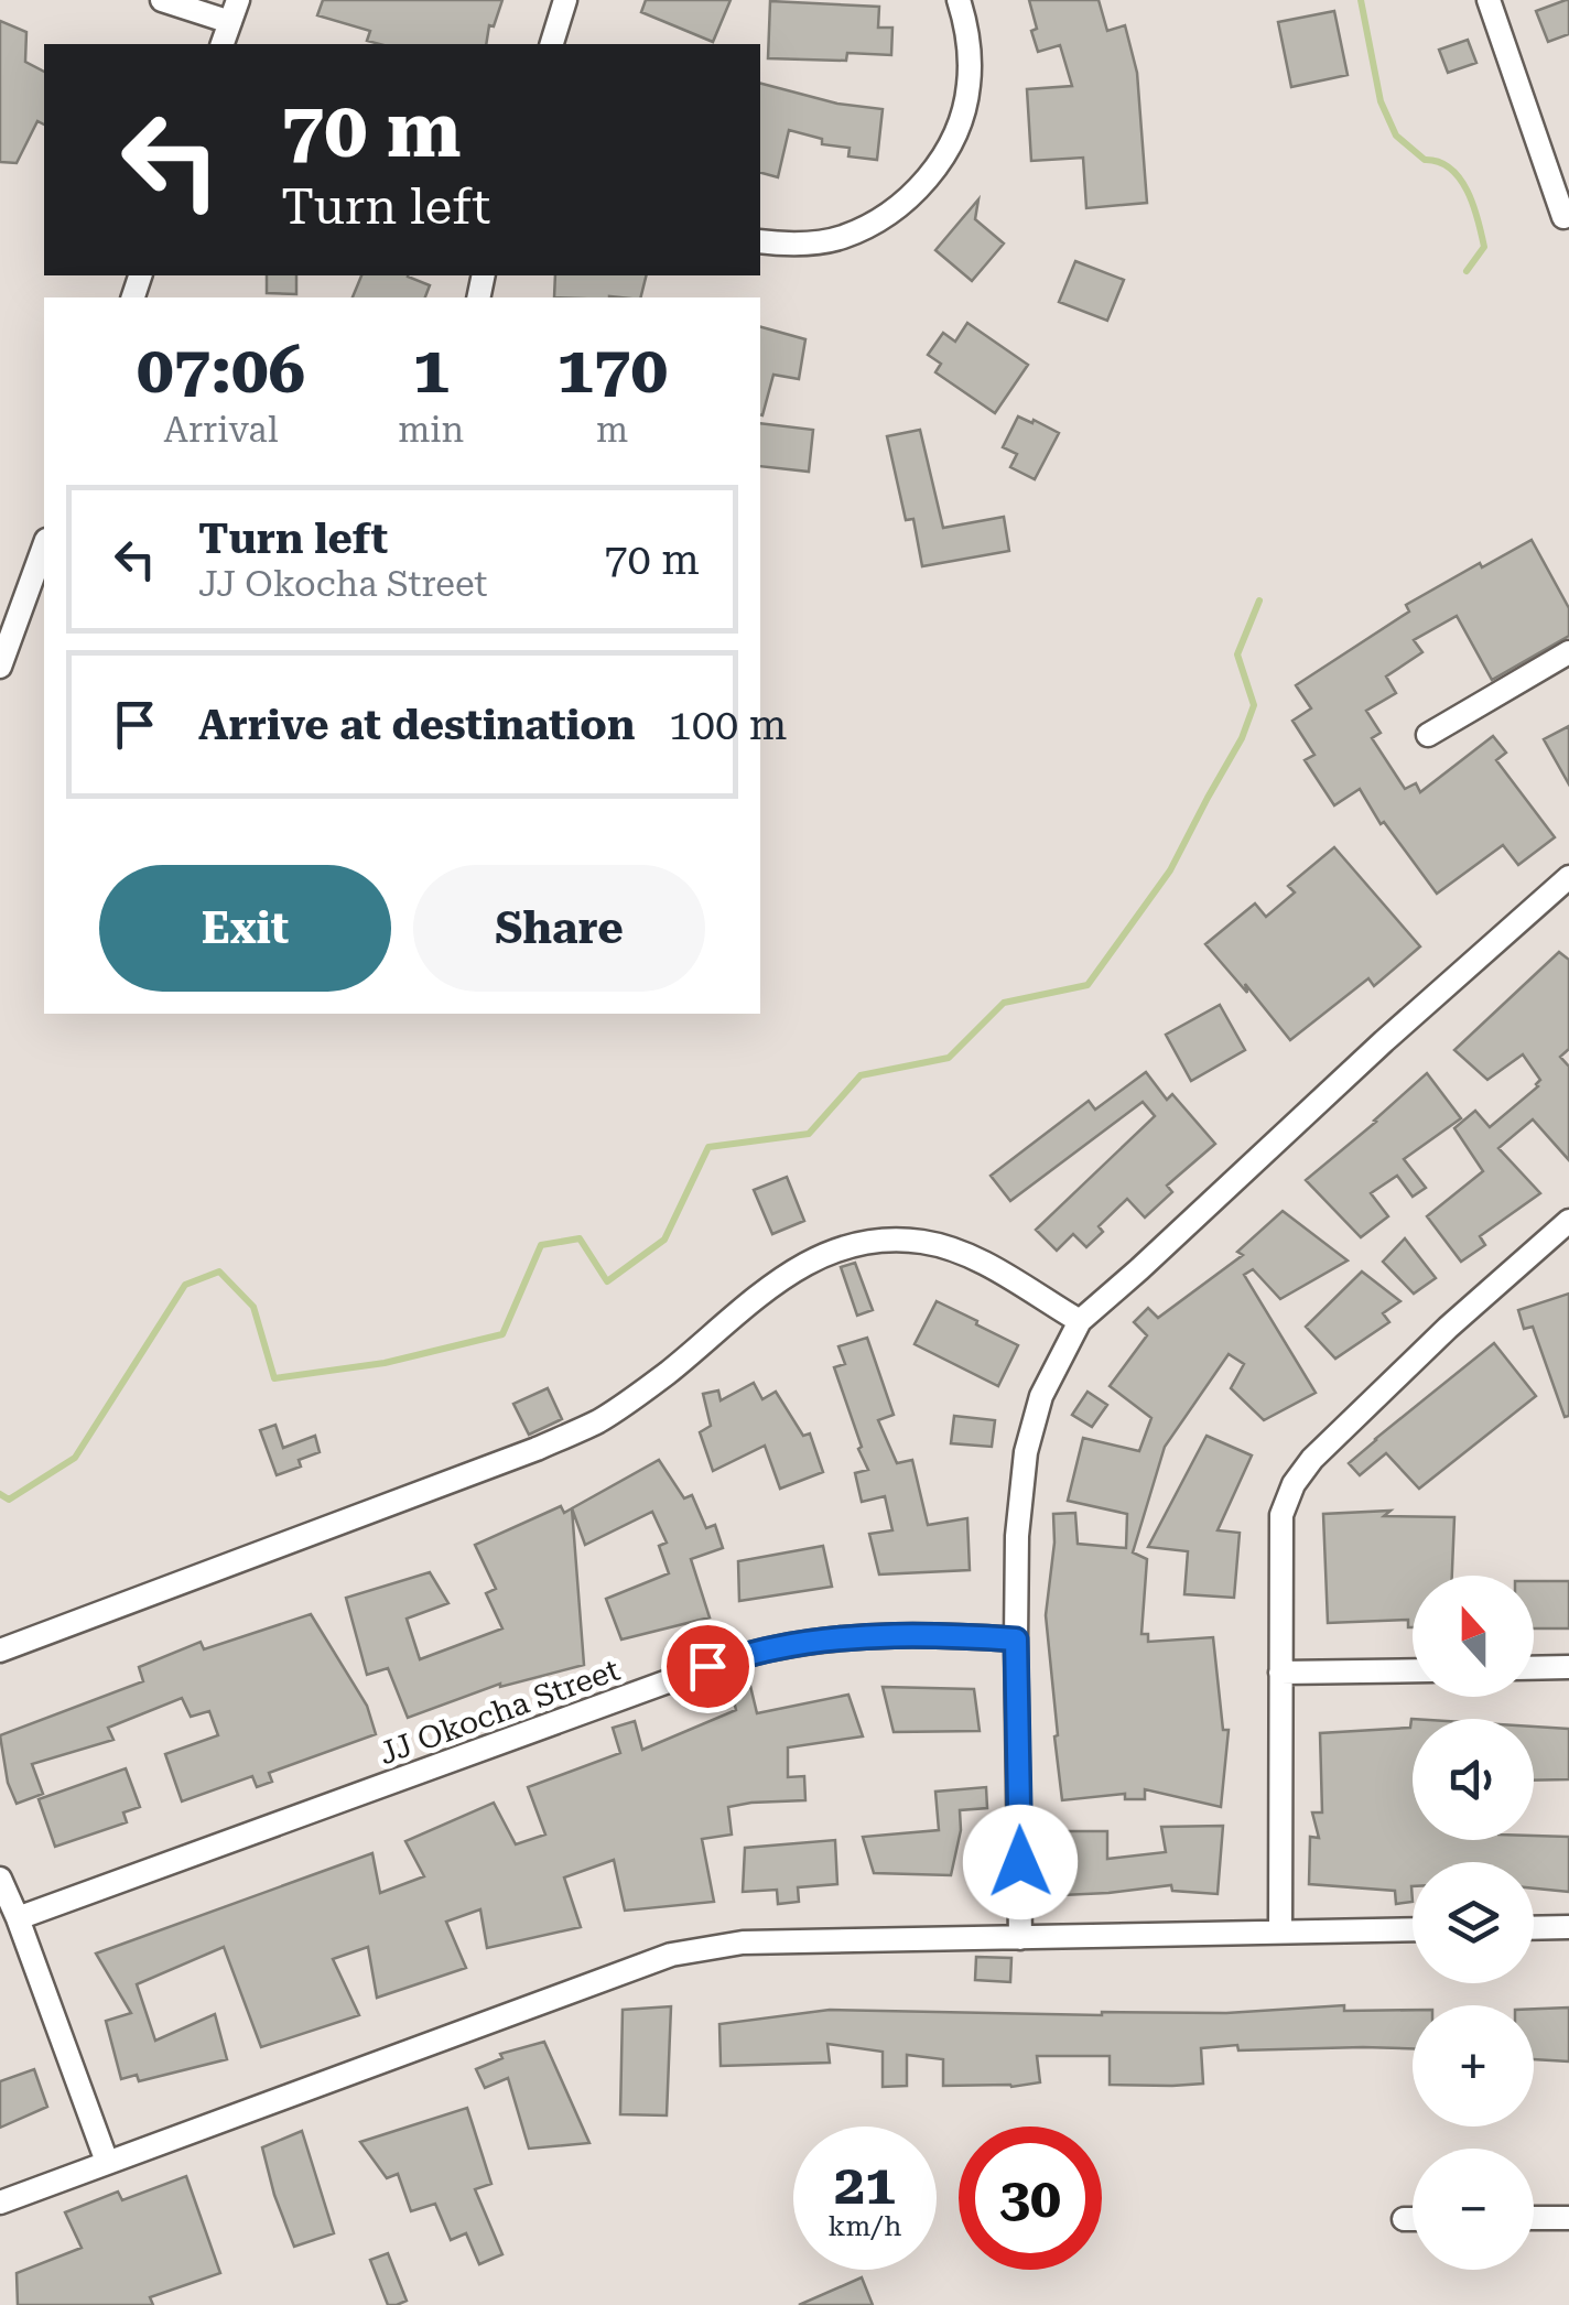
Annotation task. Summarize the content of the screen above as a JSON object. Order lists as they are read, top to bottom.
{
  "streets": {
    "street": ["JJ Okocha Street"]
  },
  "north": "top",
  "page": {
    "turn": ["70 m", "Turn left"],
    "eta": [
      "07:06",
      "Arrival",
      "1",
      "min",
      "170",
      "m"
    ],
    "list": [
      {
        "name": "Turn left",
        "note": "JJ Okocha Street",
        "value": "70 m"
      },
      {
        "name": "Arrive at destination",
        "value": "100 m"
      }
    ],
    "buttons": ["Exit", "Share"],
    "map_buttons": ["+", "−"],
    "speed": "21 km/h",
    "limit": "30"
  }
}
